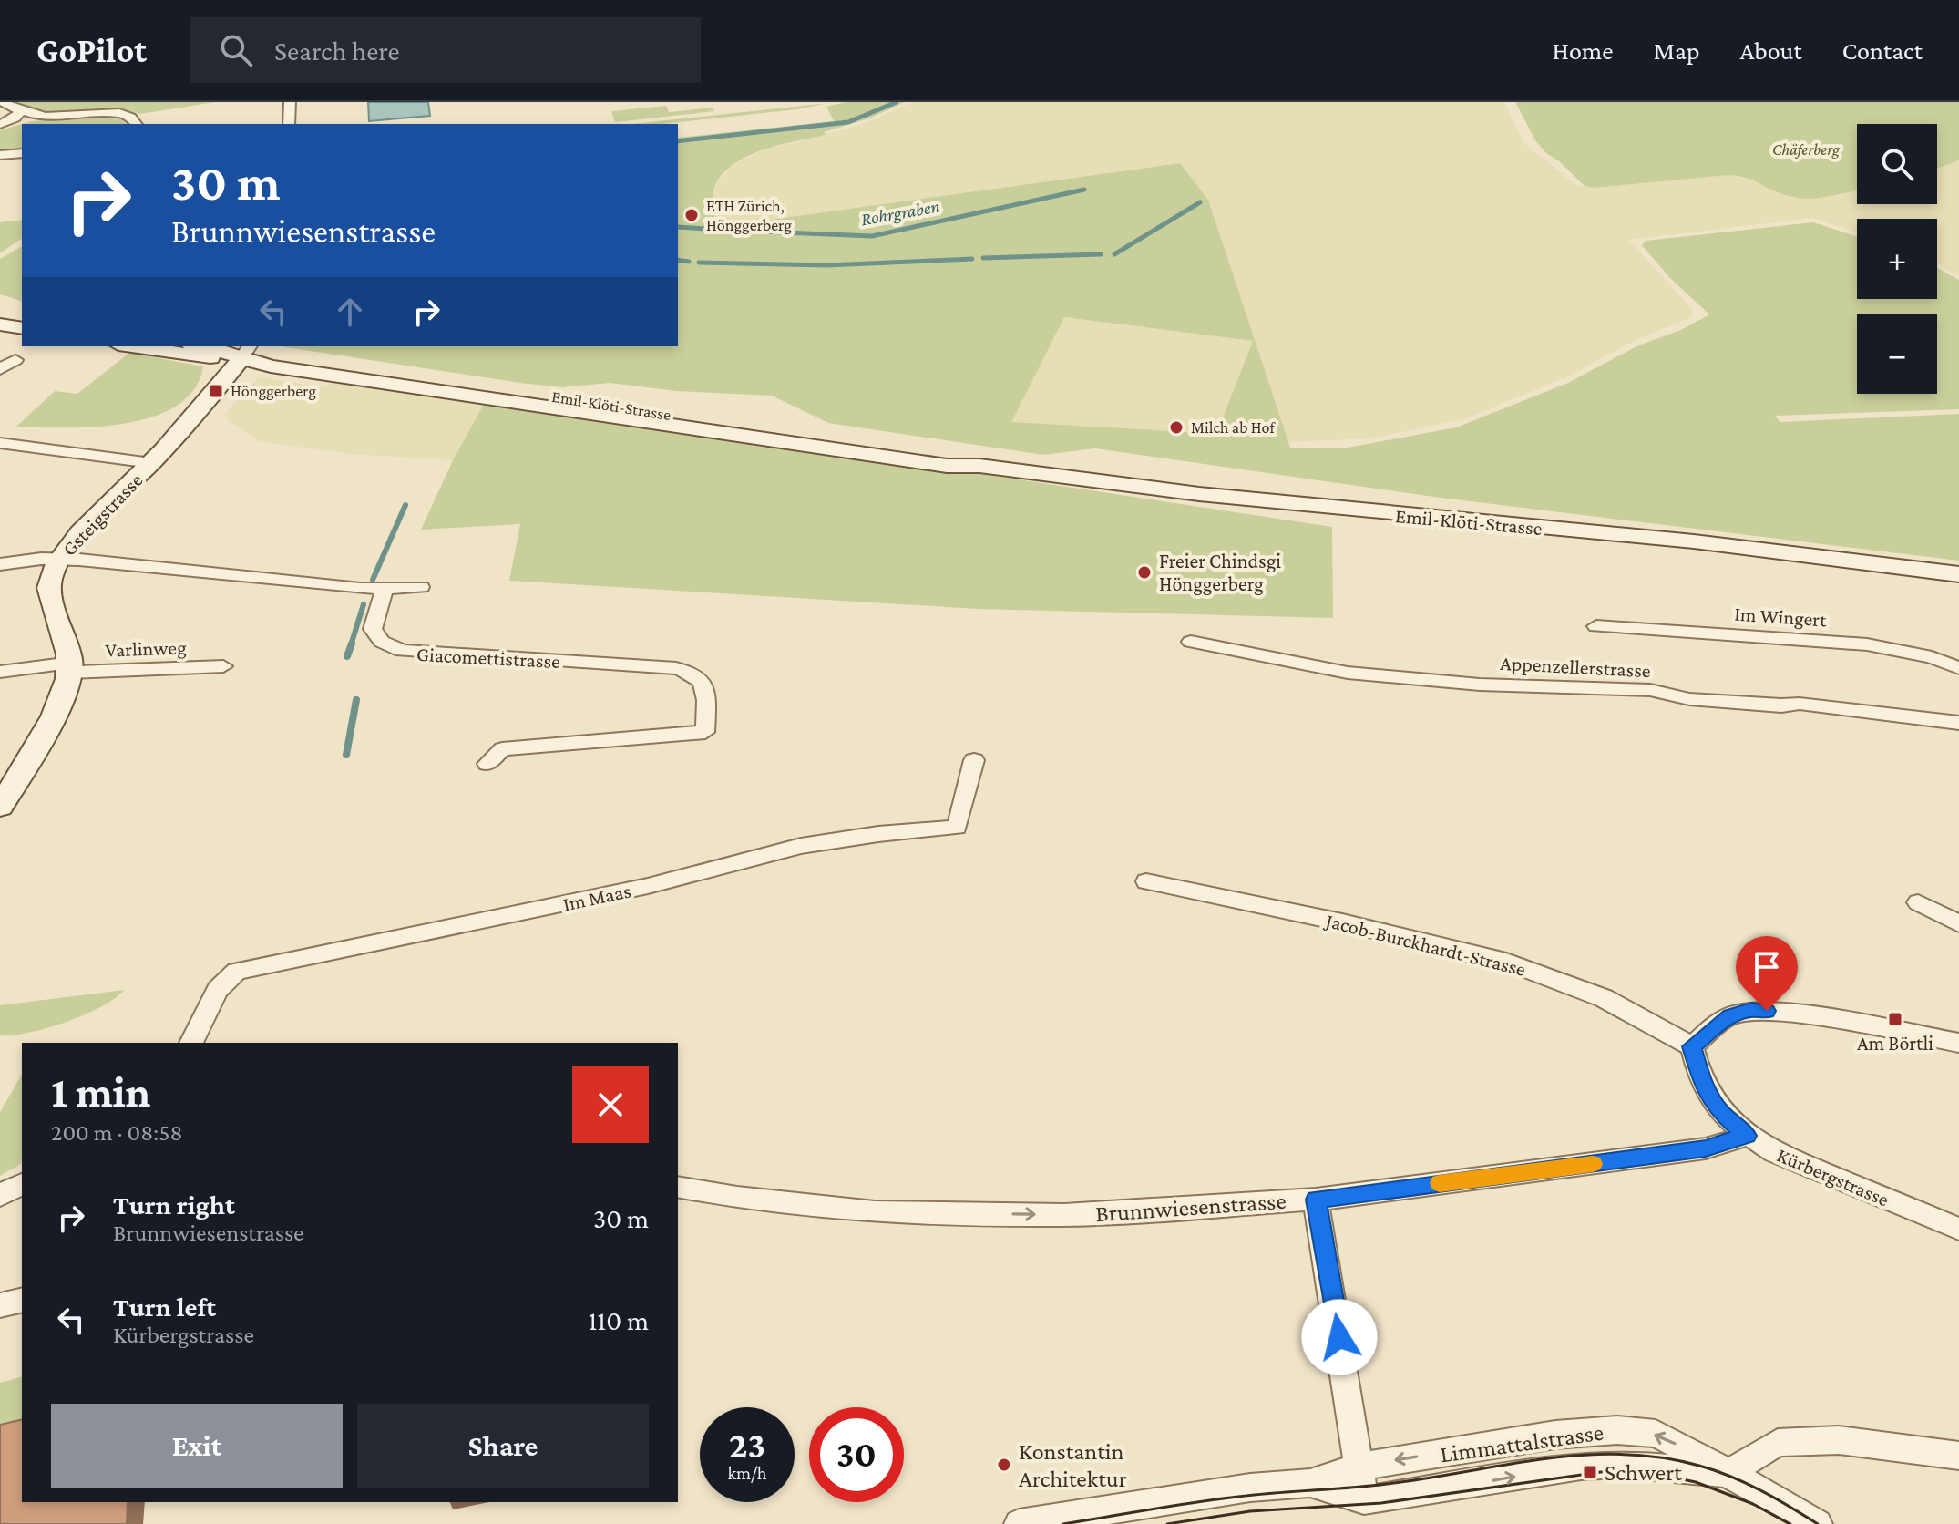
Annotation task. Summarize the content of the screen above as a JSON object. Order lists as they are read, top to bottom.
{
  "streets": {
    "street": [
      "Emil-Klöti-Strasse",
      "Gsteigstrasse",
      "Im Wingert",
      "Varlinweg",
      "Giacomettistrasse",
      "Appenzellerstrasse",
      "Im Maas",
      "Jacob-Burckhardt-Strasse",
      "Kürbergstrasse",
      "Brunnwiesenstrasse",
      "Limmattalstrasse"
    ]
  },
  "crossings": [
    ["Emil-Klöti-Strasse", "Gsteigstrasse"],
    ["Gsteigstrasse", "Varlinweg"],
    ["Jacob-Burckhardt-Strasse", "Kürbergstrasse"],
    ["Kürbergstrasse", "Brunnwiesenstrasse"]
  ],
  "one_way": ["Brunnwiesenstrasse"],
  "water": ["Rohrgraben"],
  "parks": ["Chäferberg"],
  "places": {
    "other": [
      "ETH Zürich, Hönggerberg",
      "Milch ab Hof",
      "Freier Chindsgi Hönggerberg",
      "Konstantin Architektur"
    ],
    "transit": ["Hönggerberg", "Am Börtli", "Schwert"]
  },
  "page": {
    "header": "GoPilot",
    "search": "Search here",
    "nav": [
      "Home",
      "Map",
      "About",
      "Contact"
    ],
    "map_buttons": ["+", "−"],
    "turn": ["30 m", "Brunnwiesenstrasse"],
    "heading": ["1 min", "200 m · 08:58"],
    "list": [
      {
        "name": "Turn right",
        "note": "Brunnwiesenstrasse",
        "value": "30 m"
      },
      {
        "name": "Turn left",
        "note": "Kürbergstrasse",
        "value": "110 m"
      }
    ],
    "buttons": ["Exit", "Share"],
    "speed": "23 km/h",
    "limit": "30"
  }
}
